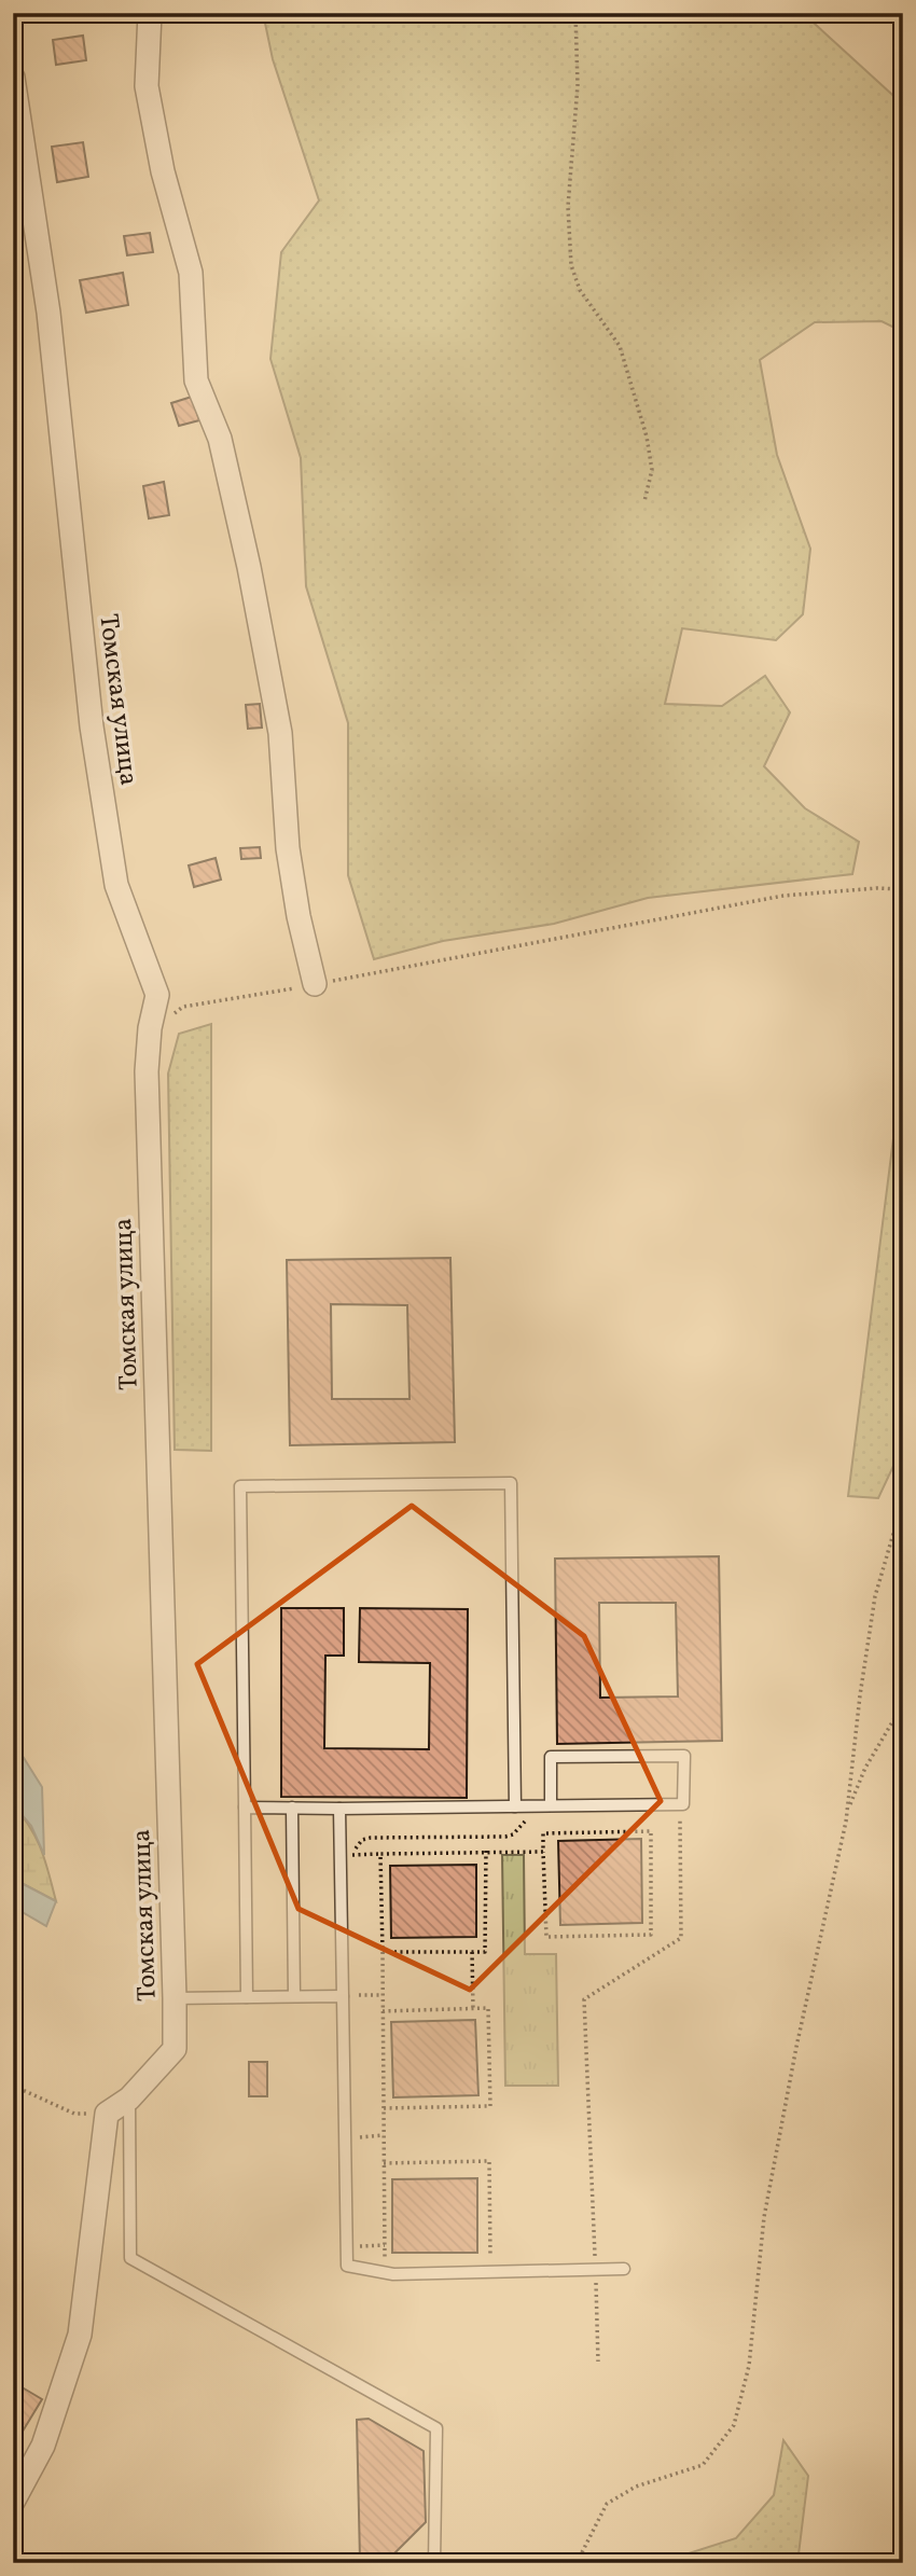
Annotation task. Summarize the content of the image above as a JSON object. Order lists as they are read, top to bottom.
{
  "streets": {
    "street": ["Томская улица"]
  }
}
